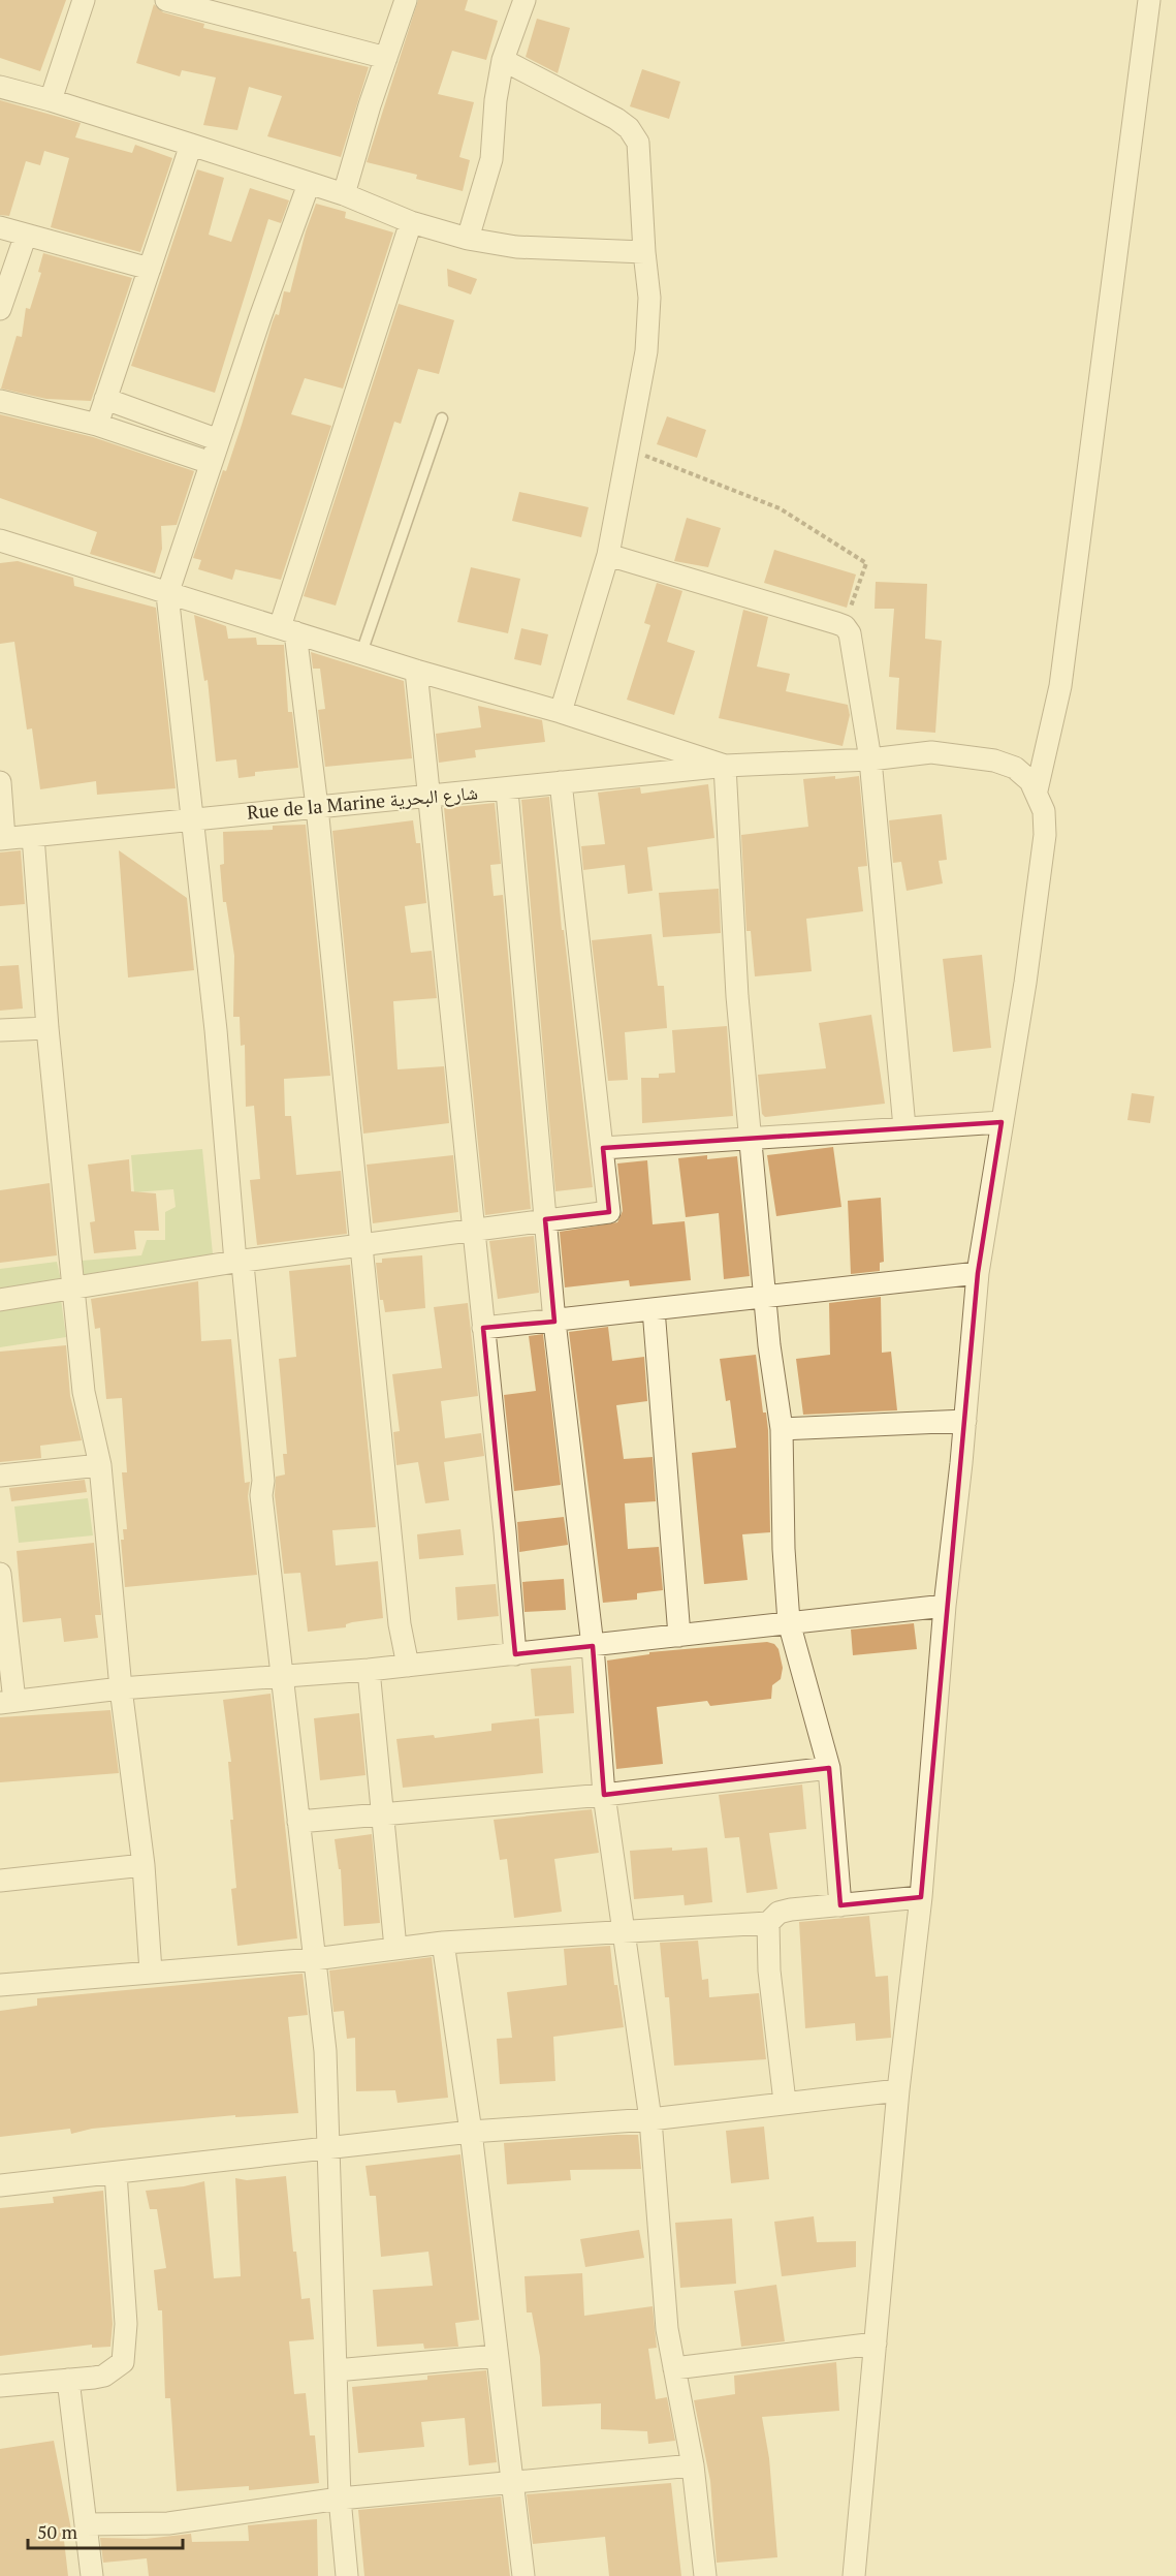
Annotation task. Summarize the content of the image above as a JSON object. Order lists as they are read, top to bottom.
{
  "streets": {
    "street": ["Rue de la Marine شارع البحرية"]
  },
  "scale_bar": "50 m"
}
